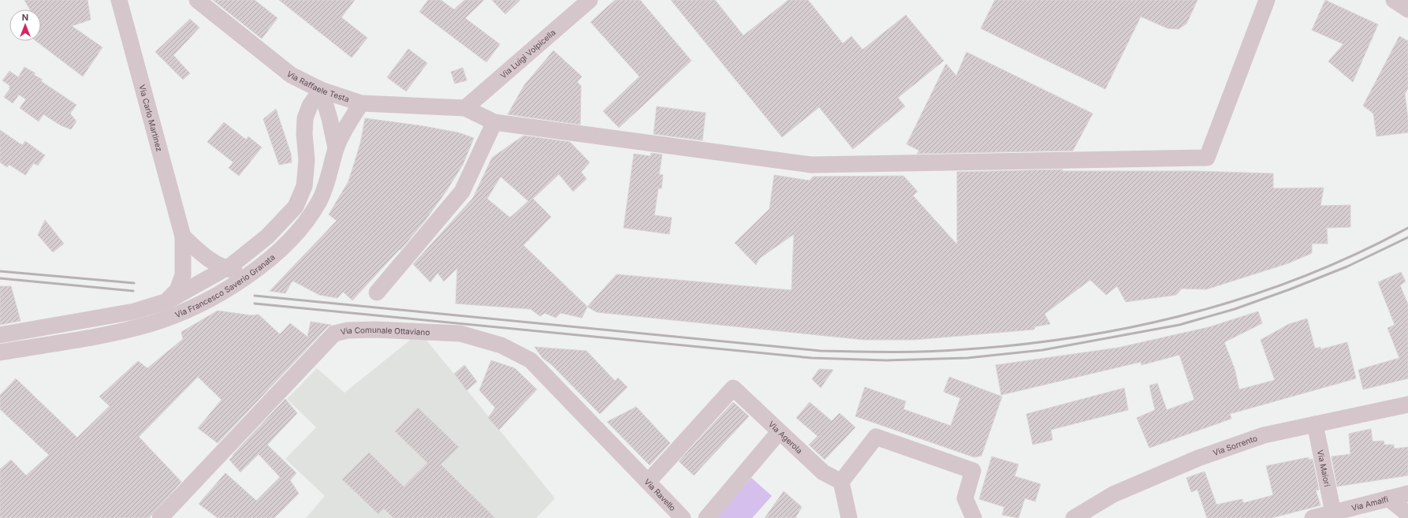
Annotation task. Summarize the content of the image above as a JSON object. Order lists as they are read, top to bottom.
{
  "streets": {
    "street": [
      "Via Luigi Volpicella",
      "Via Raffaele Testa",
      "Via Carlo Martinez",
      "Via Francesco Saverio Granata",
      "Via Comunale Ottaviano",
      "Via Agerola",
      "Via Sorrento",
      "Via Maiori",
      "Via Ravello",
      "Via Amalfi"
    ]
  },
  "crossings": [
    ["Via Luigi Volpicella", "Via Raffaele Testa"],
    ["Via Raffaele Testa", "Via Francesco Saverio Granata"],
    ["Via Carlo Martinez", "Via Francesco Saverio Granata"],
    ["Via Comunale Ottaviano", "Via Agerola"],
    ["Via Comunale Ottaviano", "Via Ravello"],
    ["Via Agerola", "Via Ravello"],
    ["Via Sorrento", "Via Maiori"],
    ["Via Maiori", "Via Amalfi"]
  ],
  "north": "top"
}
